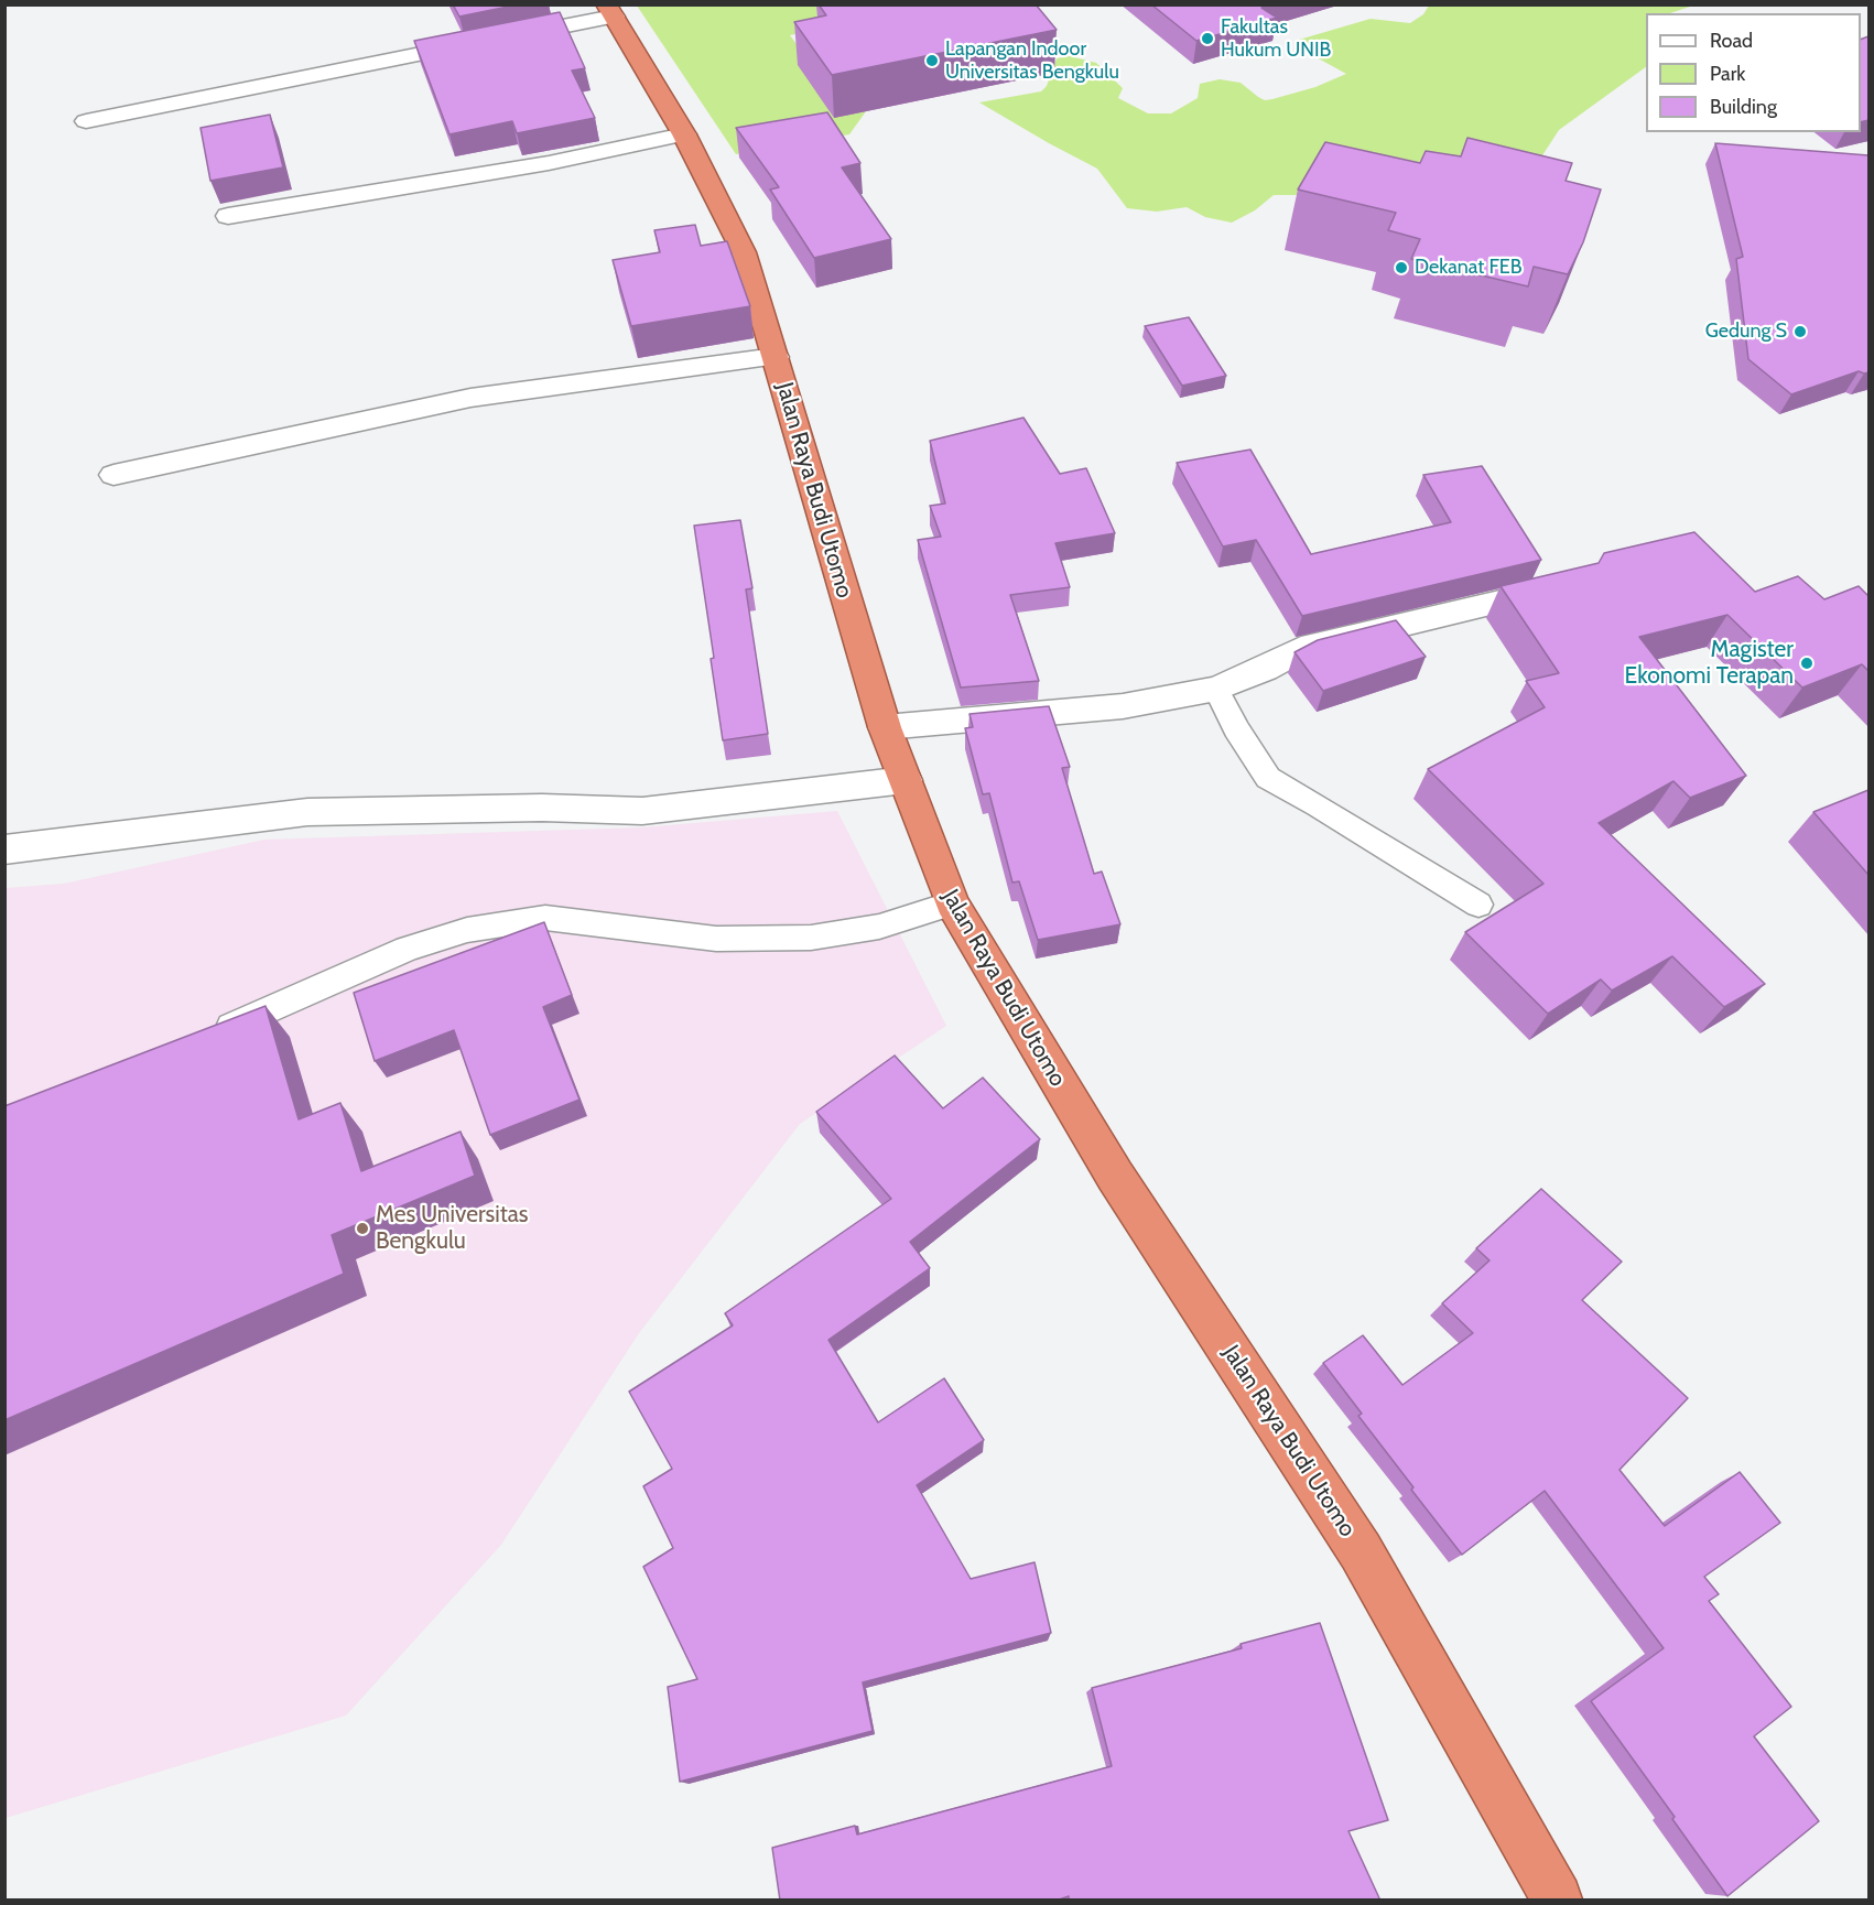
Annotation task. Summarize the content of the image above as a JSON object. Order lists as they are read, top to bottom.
{
  "streets": {
    "highway": ["Jalan Raya Budi Utomo"]
  },
  "places": [
    "Fakultas Hukum UNIB",
    "Lapangan Indoor Universitas Bengkulu",
    "Dekanat FEB",
    "Gedung S",
    "Magister Ekonomi Terapan",
    "Mes Universitas Bengkulu"
  ],
  "legend": ["Road", "Park", "Building"]
}
